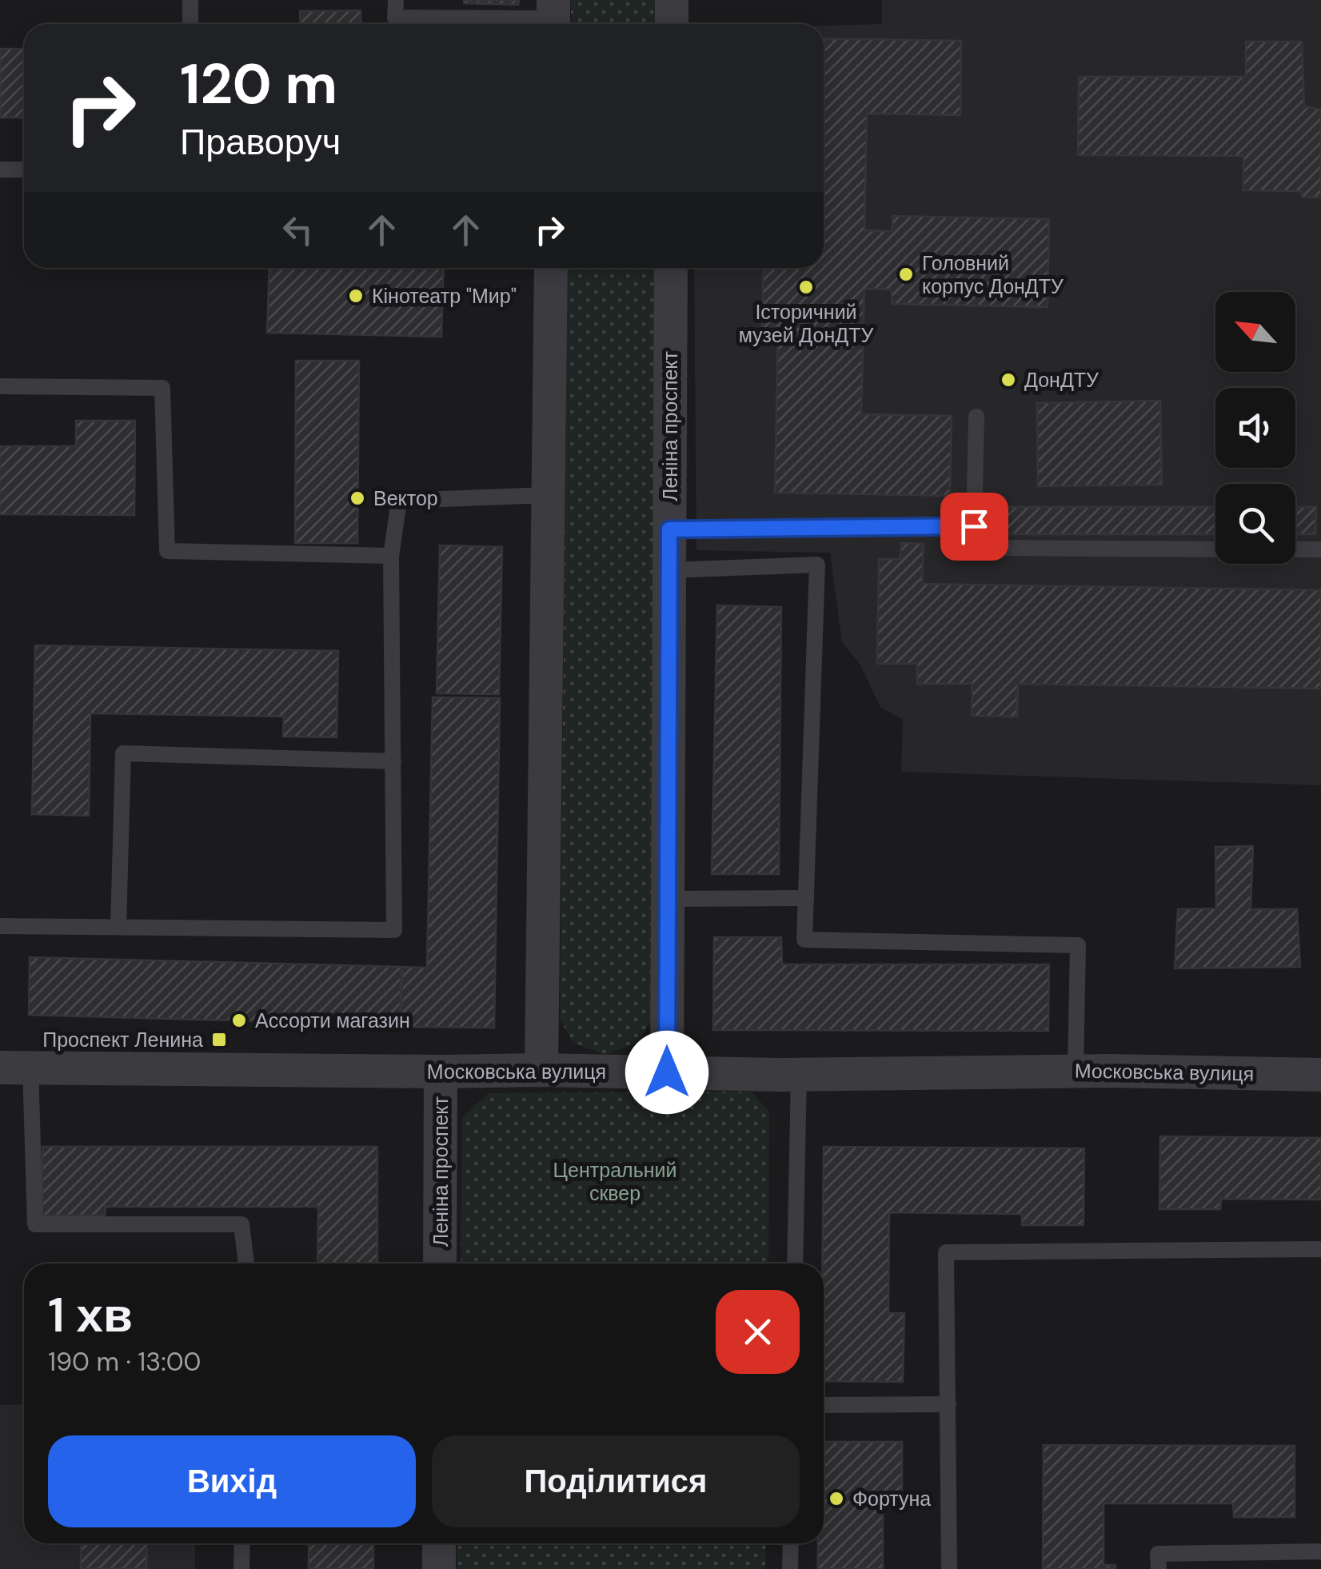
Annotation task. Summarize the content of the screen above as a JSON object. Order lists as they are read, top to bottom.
{
  "streets": {
    "street": ["Леніна проспект", "Московська вулиця"]
  },
  "crossings": [
    ["Леніна проспект", "Московська вулиця"]
  ],
  "parks": ["Центральний сквер"],
  "places": {
    "other": [
      "Головний корпус ДонДТУ",
      "Історичний музей ДонДТУ",
      "Кінотеатр \"Мир\"",
      "ДонДТУ",
      "Вектор",
      "Ассорти магазин",
      "Фортуна"
    ],
    "transit": ["Проспект Ленина"]
  },
  "north": "top left",
  "page": {
    "turn": ["120 m", "Праворуч"],
    "heading": ["1 хв", "190 m · 13:00"],
    "buttons": ["Вихід", "Поділитися"]
  }
}
